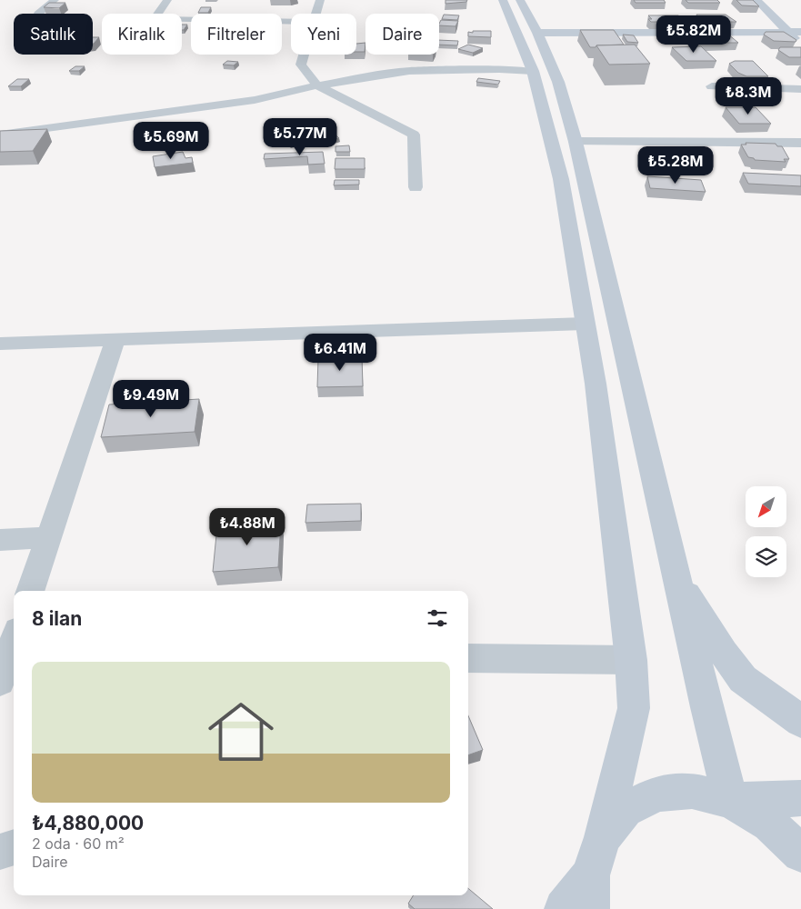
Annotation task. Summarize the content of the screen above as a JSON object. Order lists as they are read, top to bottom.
{
  "north": "bottom left",
  "page": {
    "chip": [
      "Satılık",
      "Kiralık",
      "Filtreler",
      "Yeni",
      "Daire"
    ],
    "price": [
      "₺5.82M",
      "₺8.3M",
      "₺5.77M",
      "₺5.69M",
      "₺5.28M",
      "₺6.41M",
      "₺9.49M",
      "₺4.88M"
    ],
    "heading": "8 ilan",
    "list": [
      {
        "name": "₺4,880,000",
        "note": "2 oda · 60 m² · Daire"
      }
    ]
  }
}
